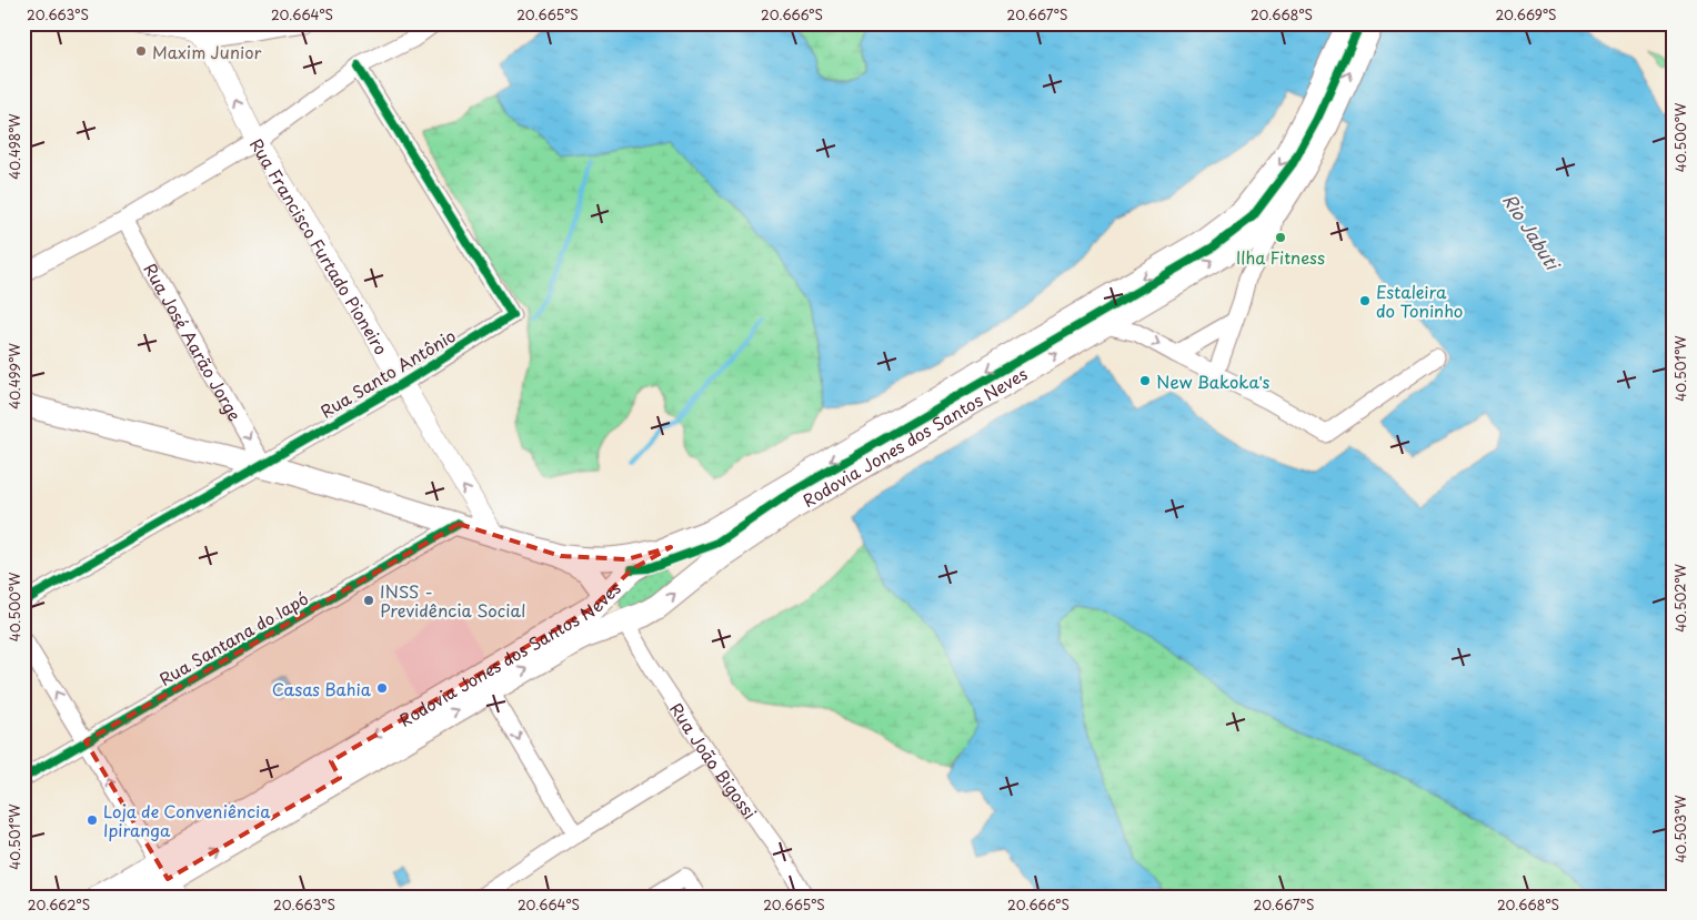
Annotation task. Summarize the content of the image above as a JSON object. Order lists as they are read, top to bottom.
{
  "streets": {
    "main road": ["Rodovia Jones dos Santos Neves"],
    "street": [
      "Rua Francisco Furtado Pioneiro",
      "Rua José Aarão Jorge",
      "Rua Santo Antônio",
      "Rua Santana do Iapó",
      "Rua João Bigossi"
    ]
  },
  "crossings": [
    ["Rua Francisco Furtado Pioneiro", "Rua Santo Antônio"],
    ["Rua José Aarão Jorge", "Rua Santo Antônio"],
    ["Rodovia Jones dos Santos Neves", "Rua João Bigossi"]
  ],
  "one_way": ["Rua Francisco Furtado Pioneiro", "Rua José Aarão Jorge"],
  "water": ["Rio Jabuti"],
  "places": [
    "Maxim Junior",
    "Ilha Fitness",
    "Estaleira do Toninho",
    "New Bakoka's",
    "INSS - Previdência Social",
    "Casas Bahia",
    "Loja de Conveniência Ipiranga"
  ],
  "coordinates": [
    "20.663°S",
    "20.664°S",
    "20.665°S",
    "20.666°S",
    "20.667°S",
    "20.668°S",
    "20.669°S",
    "40.500°W",
    "40.498°W",
    "40.501°W",
    "40.499°W",
    "40.502°W",
    "40.503°W",
    "20.662°S"
  ]
}
